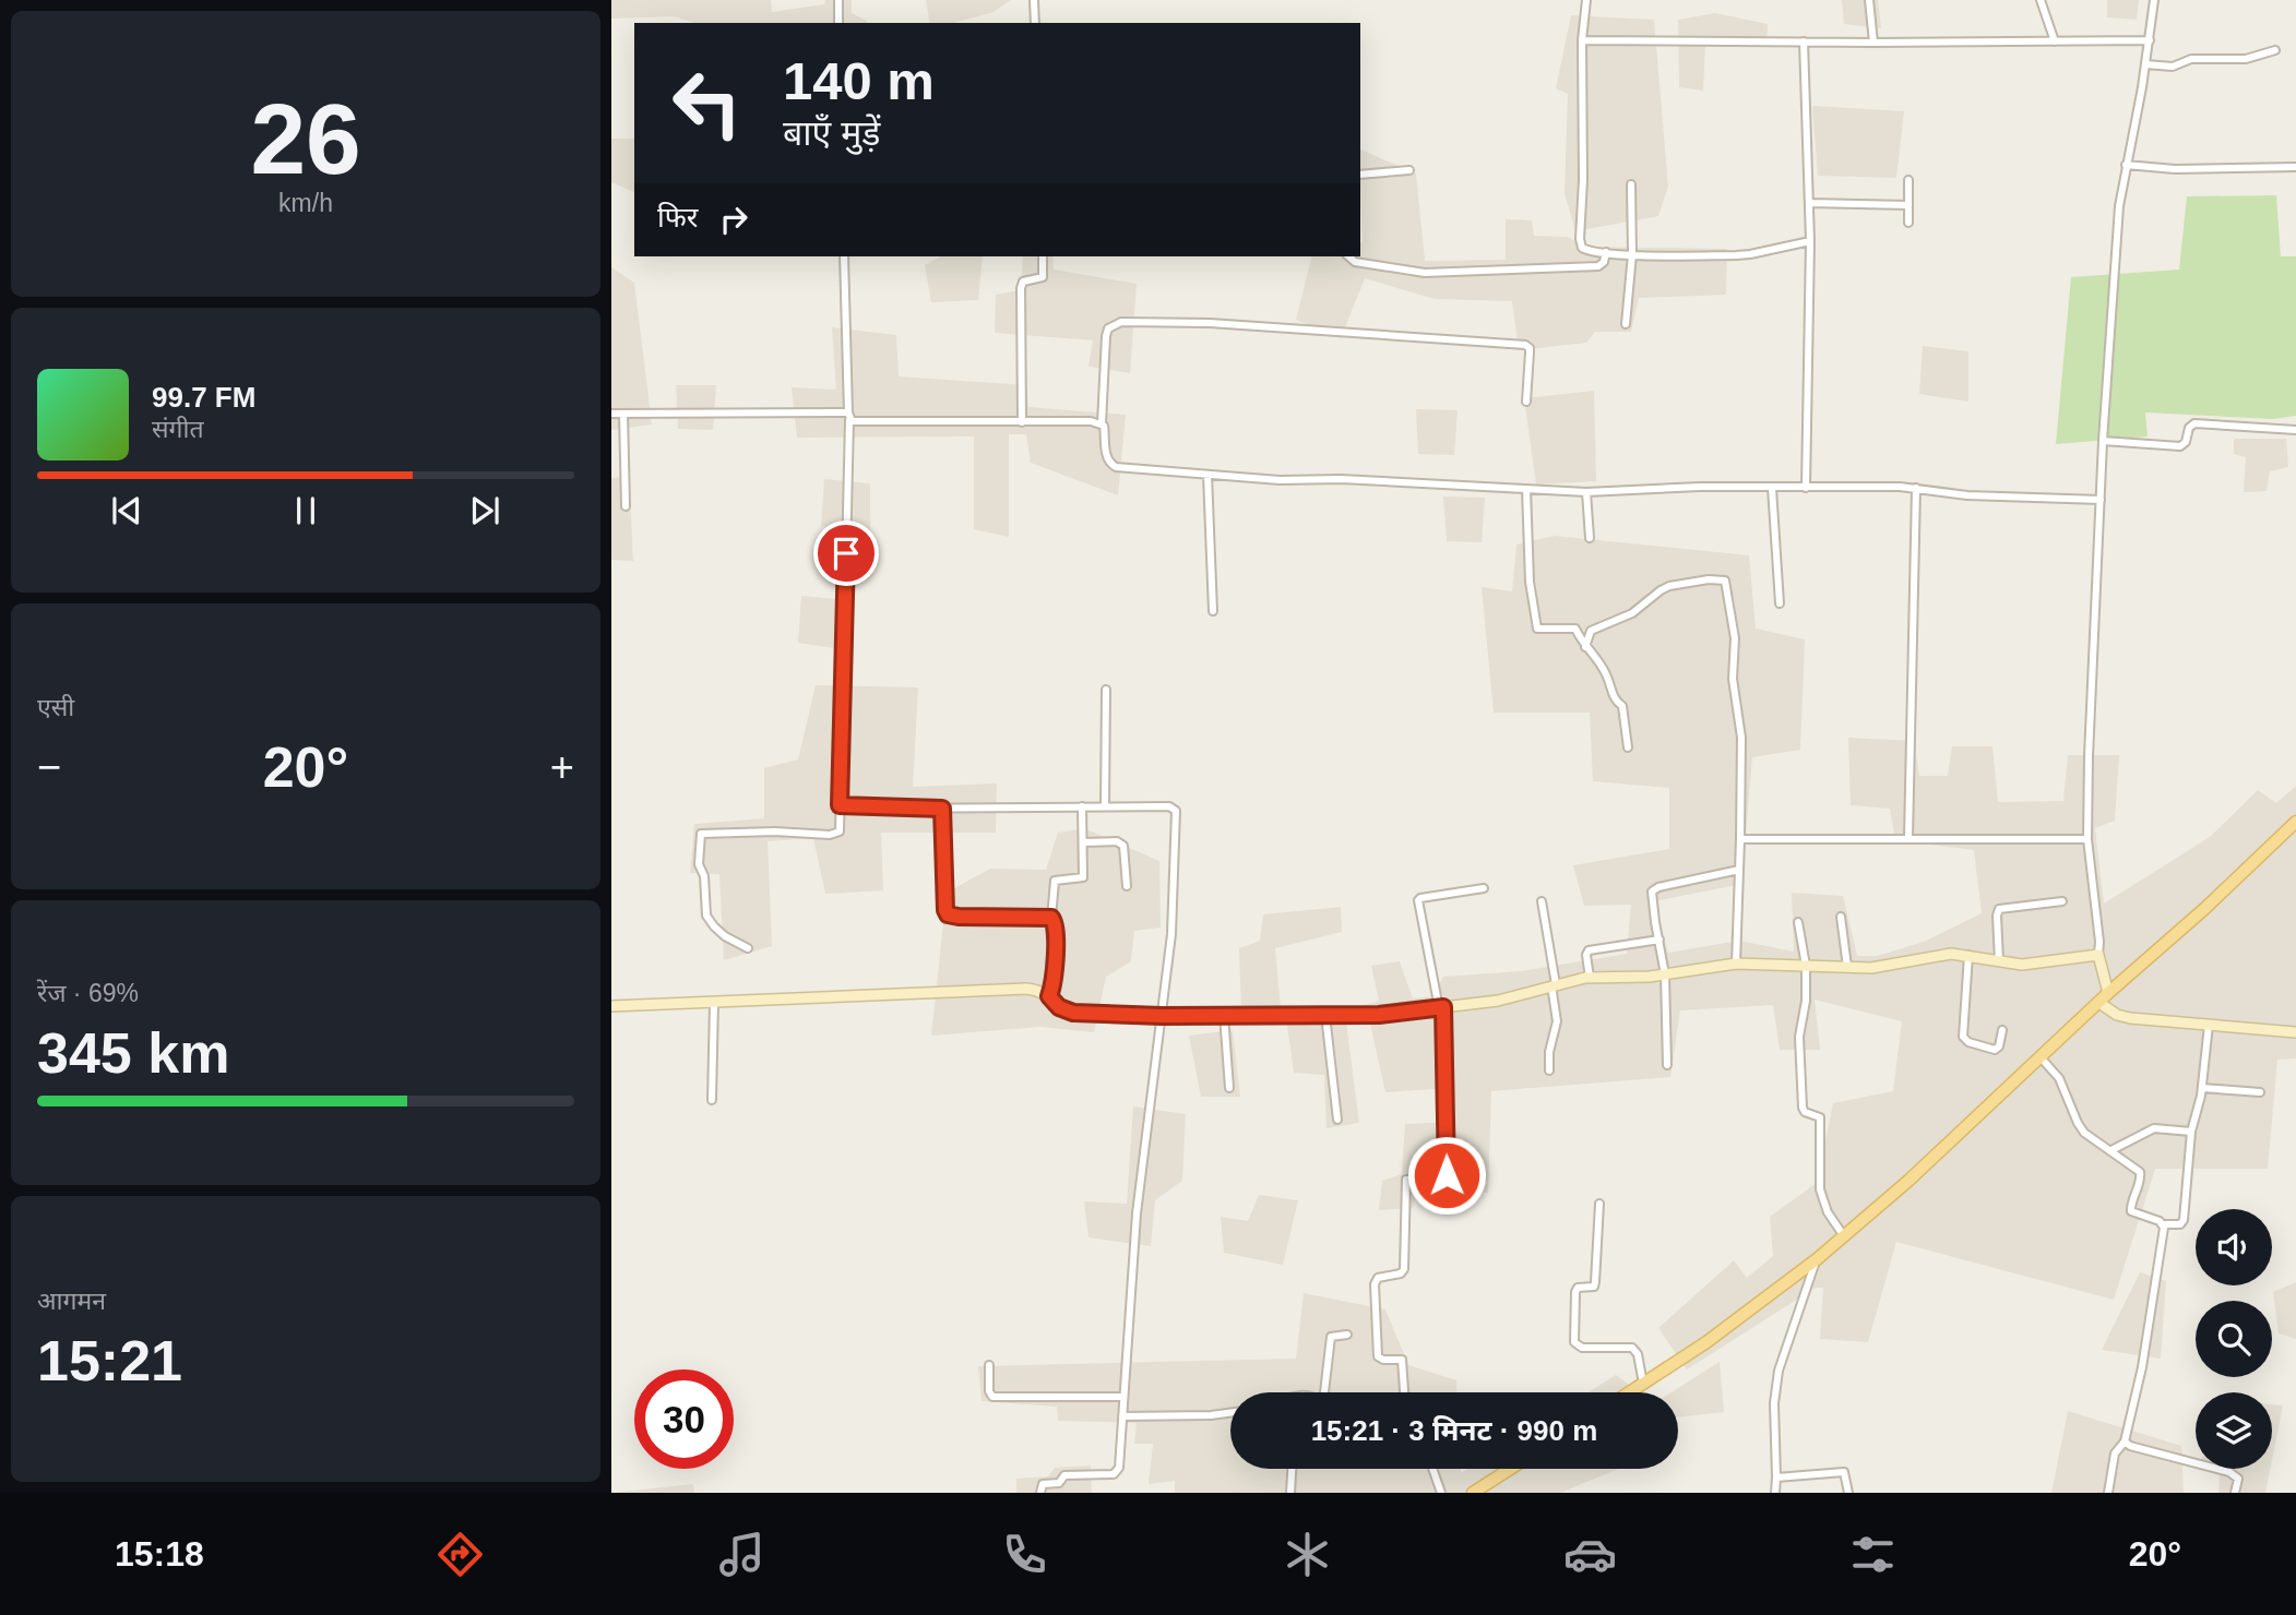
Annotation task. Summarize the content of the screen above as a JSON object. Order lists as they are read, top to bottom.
{
  "page": {
    "tile": [
      ["26", "km/h"],
      "एसी",
      ["रेंज · 69%", "345 km"],
      ["आगमन", "15:21"]
    ],
    "turn": ["140 m", "बाएँ मुड़ें"],
    "then": "फिर",
    "song": ["99.7 FM", "संगीत"],
    "heat": ["−", "20°", "+"],
    "limit": "30",
    "trip": "15:21 · 3 मिनट · 990 m",
    "tabs": ["15:18", "20°"]
  }
}
